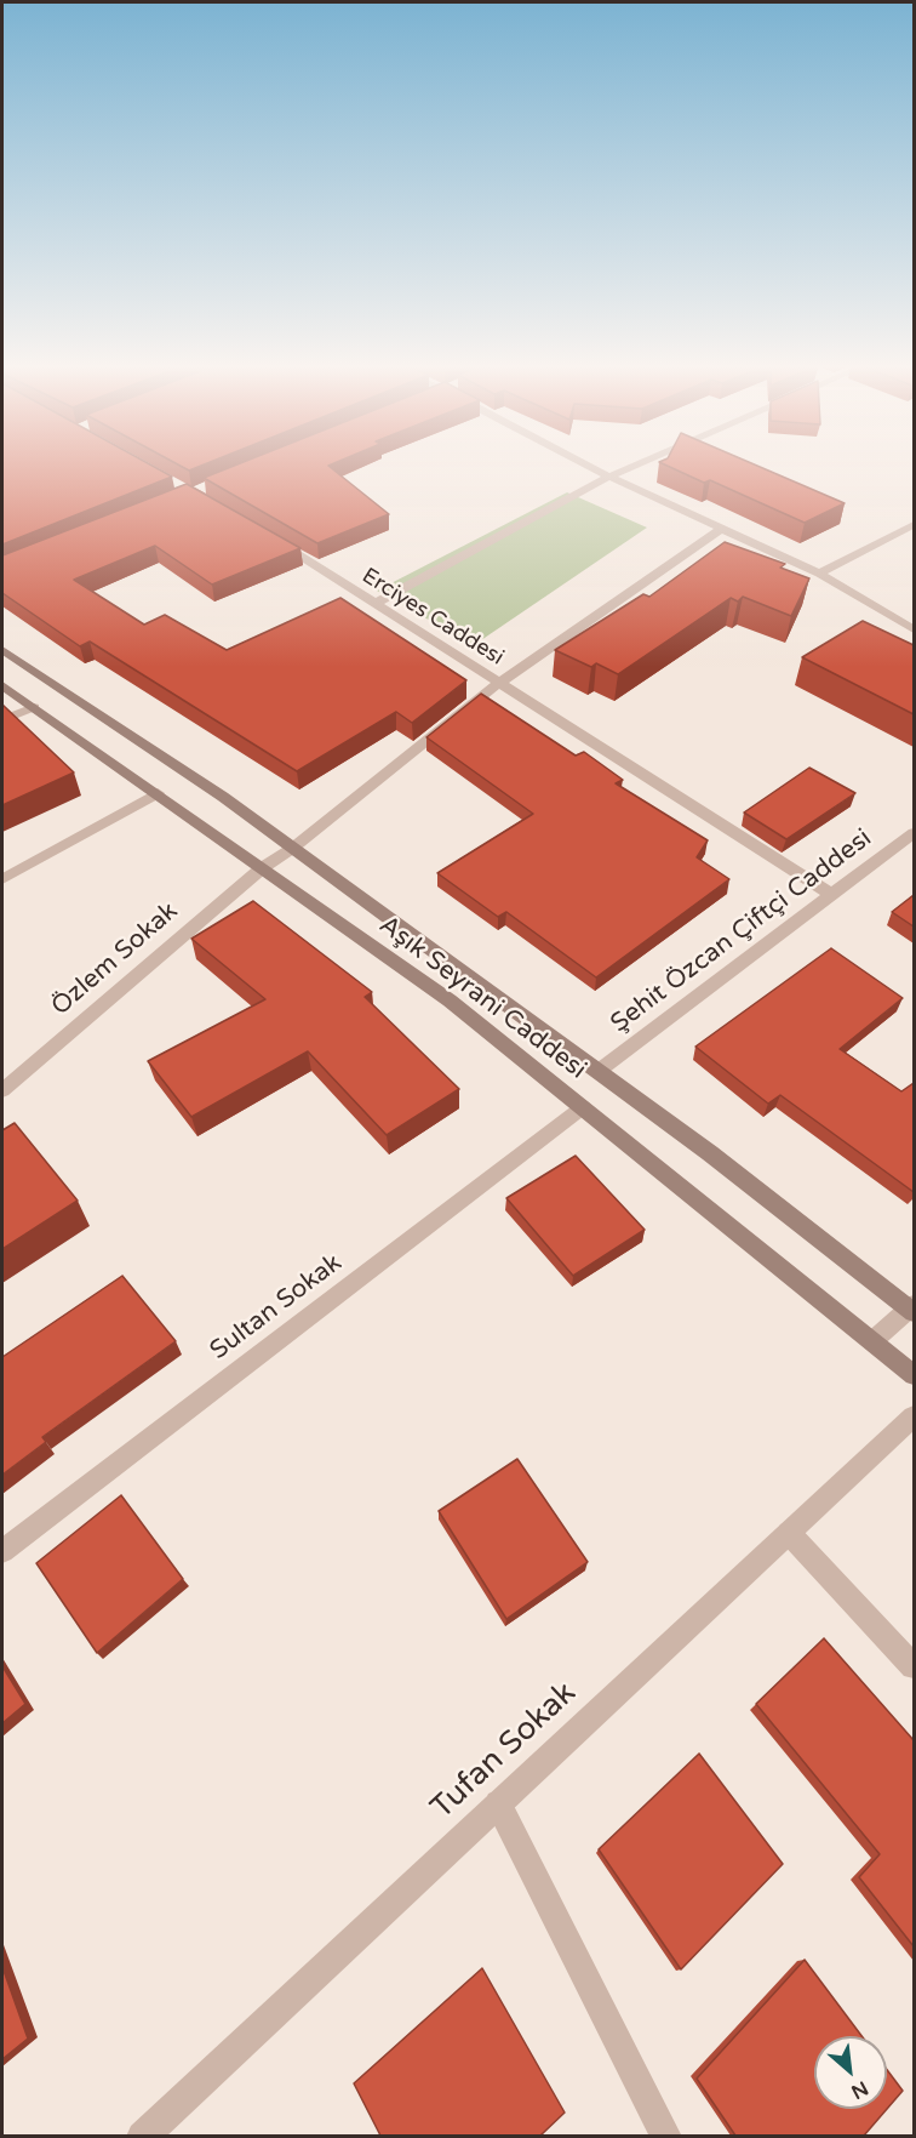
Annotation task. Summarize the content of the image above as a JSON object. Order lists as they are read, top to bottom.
{
  "streets": {
    "main road": ["Aşık Seyrani Caddesi"],
    "street": [
      "Erciyes Caddesi",
      "Şehit Özcan Çiftçi Caddesi",
      "Özlem Sokak",
      "Sultan Sokak",
      "Tufan Sokak"
    ]
  },
  "crossings": [
    ["Erciyes Caddesi", "Şehit Özcan Çiftçi Caddesi"],
    ["Erciyes Caddesi", "Özlem Sokak"],
    ["Özlem Sokak", "Aşık Seyrani Caddesi"],
    ["Aşık Seyrani Caddesi", "Sultan Sokak"]
  ],
  "north": "bottom right"
}
